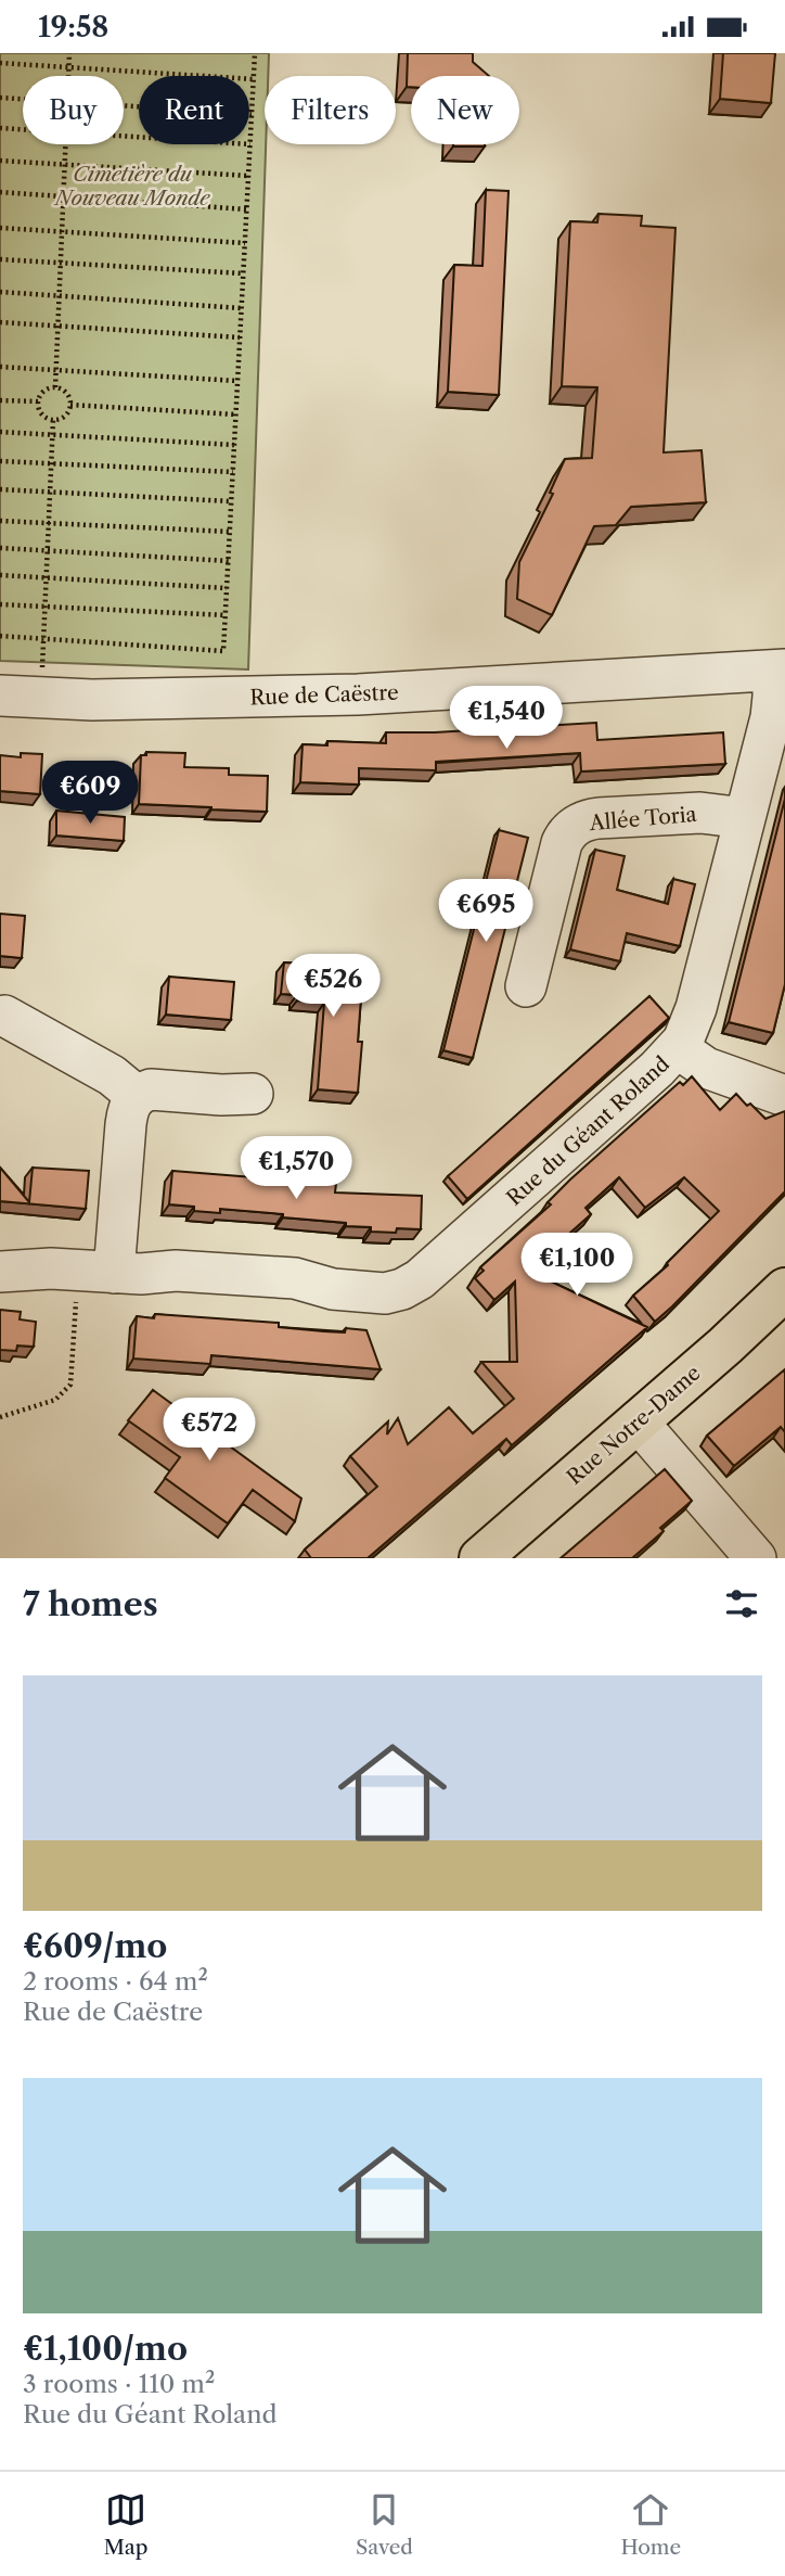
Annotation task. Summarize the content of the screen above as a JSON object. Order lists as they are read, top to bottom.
{
  "streets": {
    "main road": ["Rue Notre-Dame"],
    "street": ["Rue de Caëstre", "Allée Toria", "Rue du Géant Roland"]
  },
  "crossings": [
    ["Rue de Caëstre", "Rue du Géant Roland"],
    ["Allée Toria", "Rue du Géant Roland"]
  ],
  "parks": ["Cimetière du Nouveau Monde"],
  "page": {
    "status": "19:58",
    "chip": [
      "Buy",
      "Rent",
      "Filters",
      "New"
    ],
    "price": [
      "€1,540",
      "€609",
      "€695",
      "€526",
      "€1,570",
      "€1,100",
      "€572"
    ],
    "heading": "7 homes",
    "list": [
      {
        "name": "€609/mo",
        "note": "2 rooms · 64 m² · Rue de Caëstre"
      },
      {
        "name": "€1,100/mo",
        "note": "3 rooms · 110 m² · Rue du Géant Roland"
      }
    ],
    "tabs": ["Map", "Saved", "Home"]
  }
}
